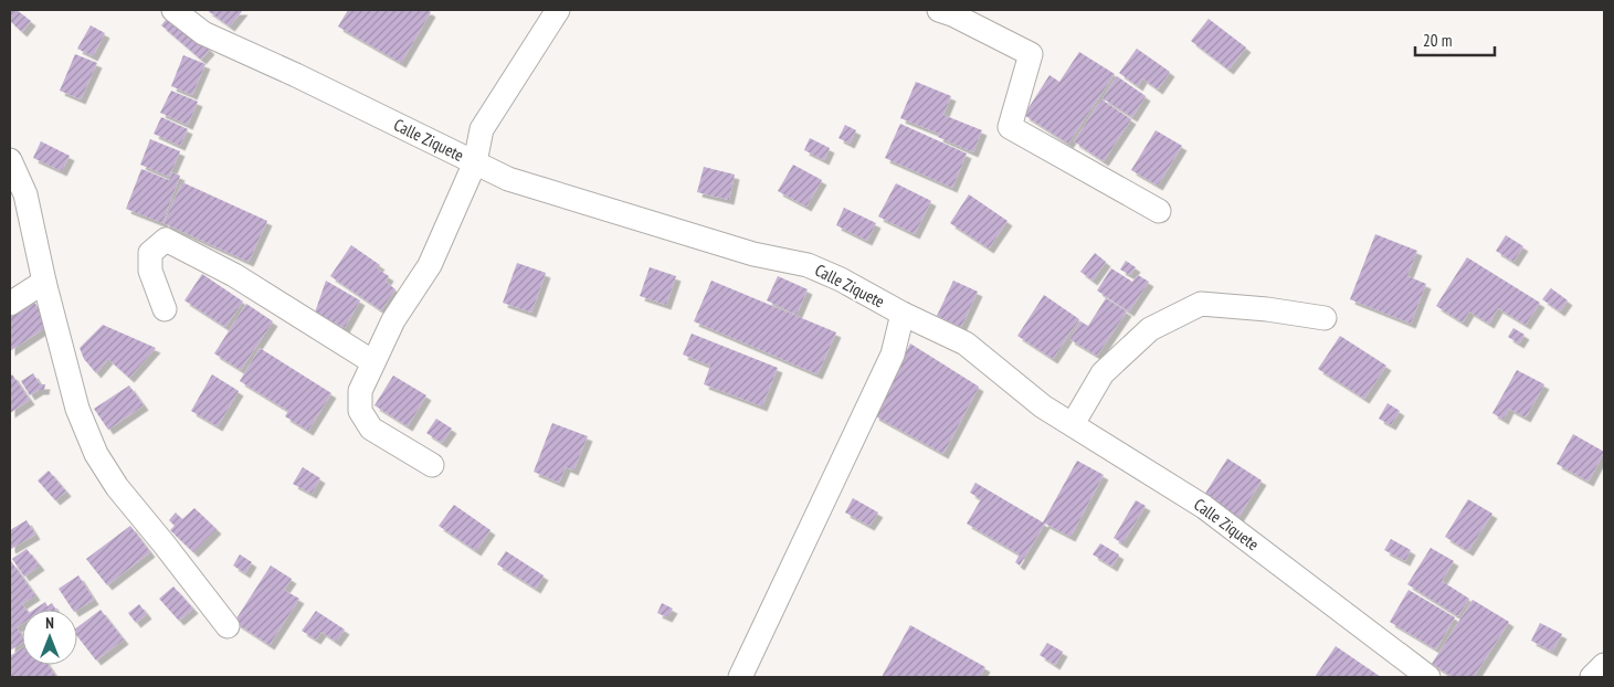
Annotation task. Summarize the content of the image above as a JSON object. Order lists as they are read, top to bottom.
{
  "streets": {
    "street": ["Calle Ziquete"]
  },
  "scale_bar": "20 m",
  "north": "top"
}
